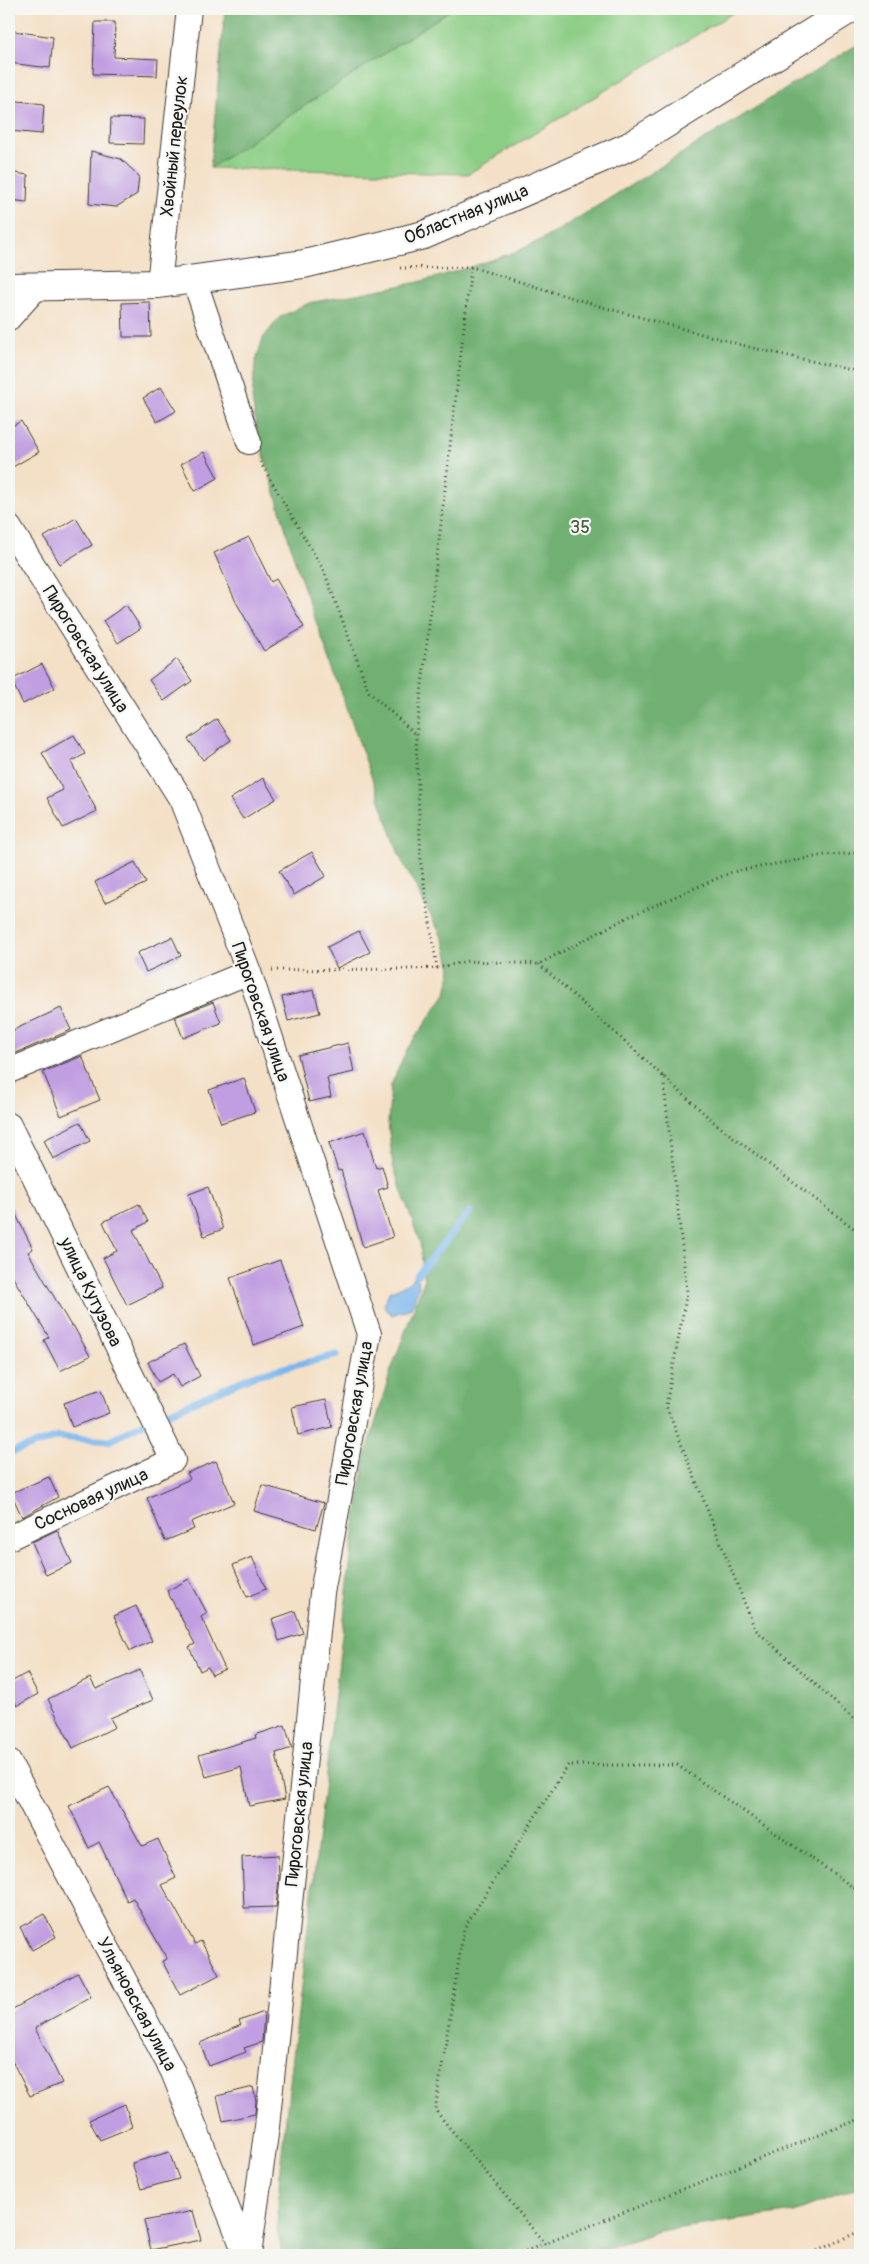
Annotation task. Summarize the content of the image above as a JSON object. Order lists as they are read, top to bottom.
{
  "streets": {
    "main road": ["Областная улица"],
    "street": [
      "Хвойный переулок",
      "Пироговская улица",
      "улица Кутузова",
      "Сосновая улица",
      "Ульяновская улица"
    ]
  },
  "crossings": [
    ["Хвойный переулок", "Областная улица"],
    ["Пироговская улица", "Ульяновская улица"],
    ["улица Кутузова", "Сосновая улица"]
  ],
  "parks": ["35"]
}
